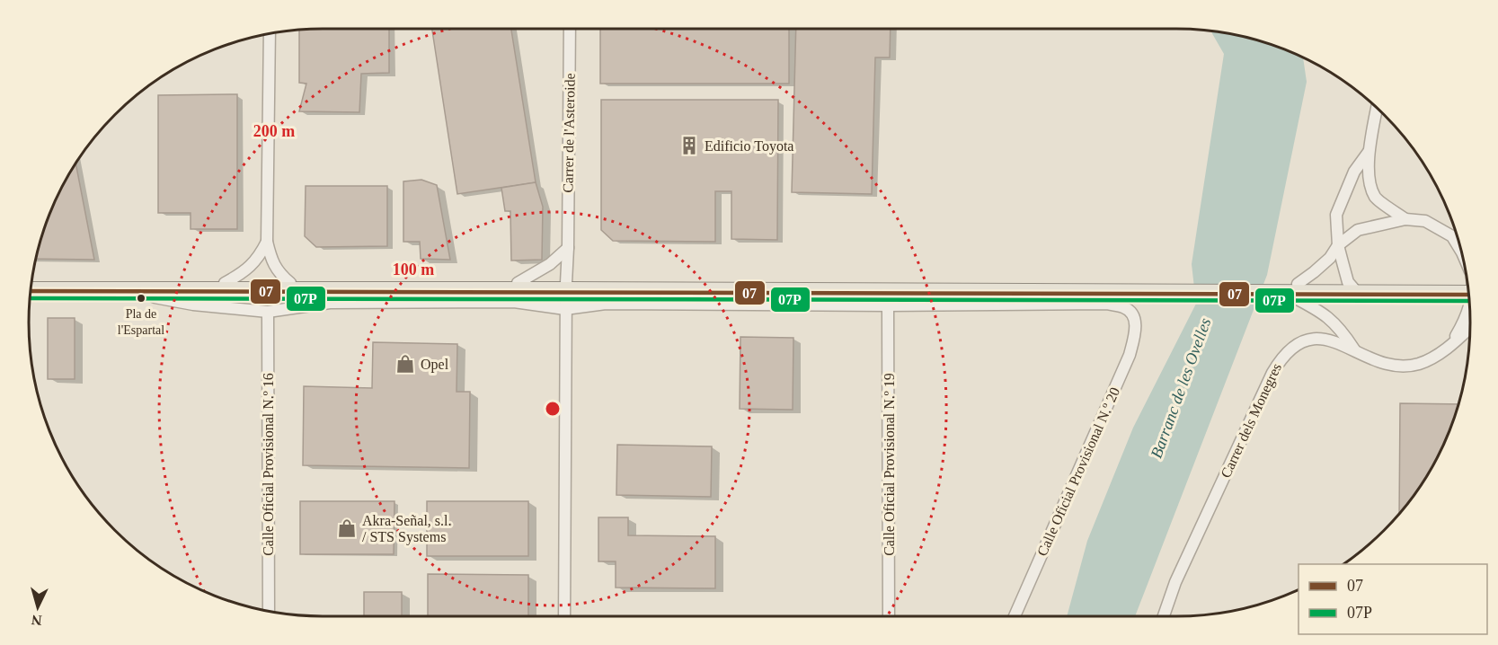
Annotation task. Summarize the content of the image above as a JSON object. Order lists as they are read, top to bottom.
{
  "streets": {
    "street": [
      "Carrer de l'Asteroide",
      "Carrer dels Monegres",
      "Calle Oficial Provisional N.º 16",
      "Calle Oficial Provisional N.º 19",
      "Calle Oficial Provisional N.º 20"
    ]
  },
  "crossings": [
    ["Calle Oficial Provisional N.º 19", "Calle Oficial Provisional N.º 20"]
  ],
  "water": ["Barranc de les Ovelles"],
  "places": {
    "building": ["Edificio Toyota"],
    "other": ["Pla de l'Espartal"],
    "shop": ["Opel", "Akra-Señal, s.l. / STS Systems"]
  },
  "lines": ["transit line 07", "transit line 07P"],
  "legend": ["07", "07P"],
  "north": "bottom",
  "rings": ["200 m", "100 m"]
}
